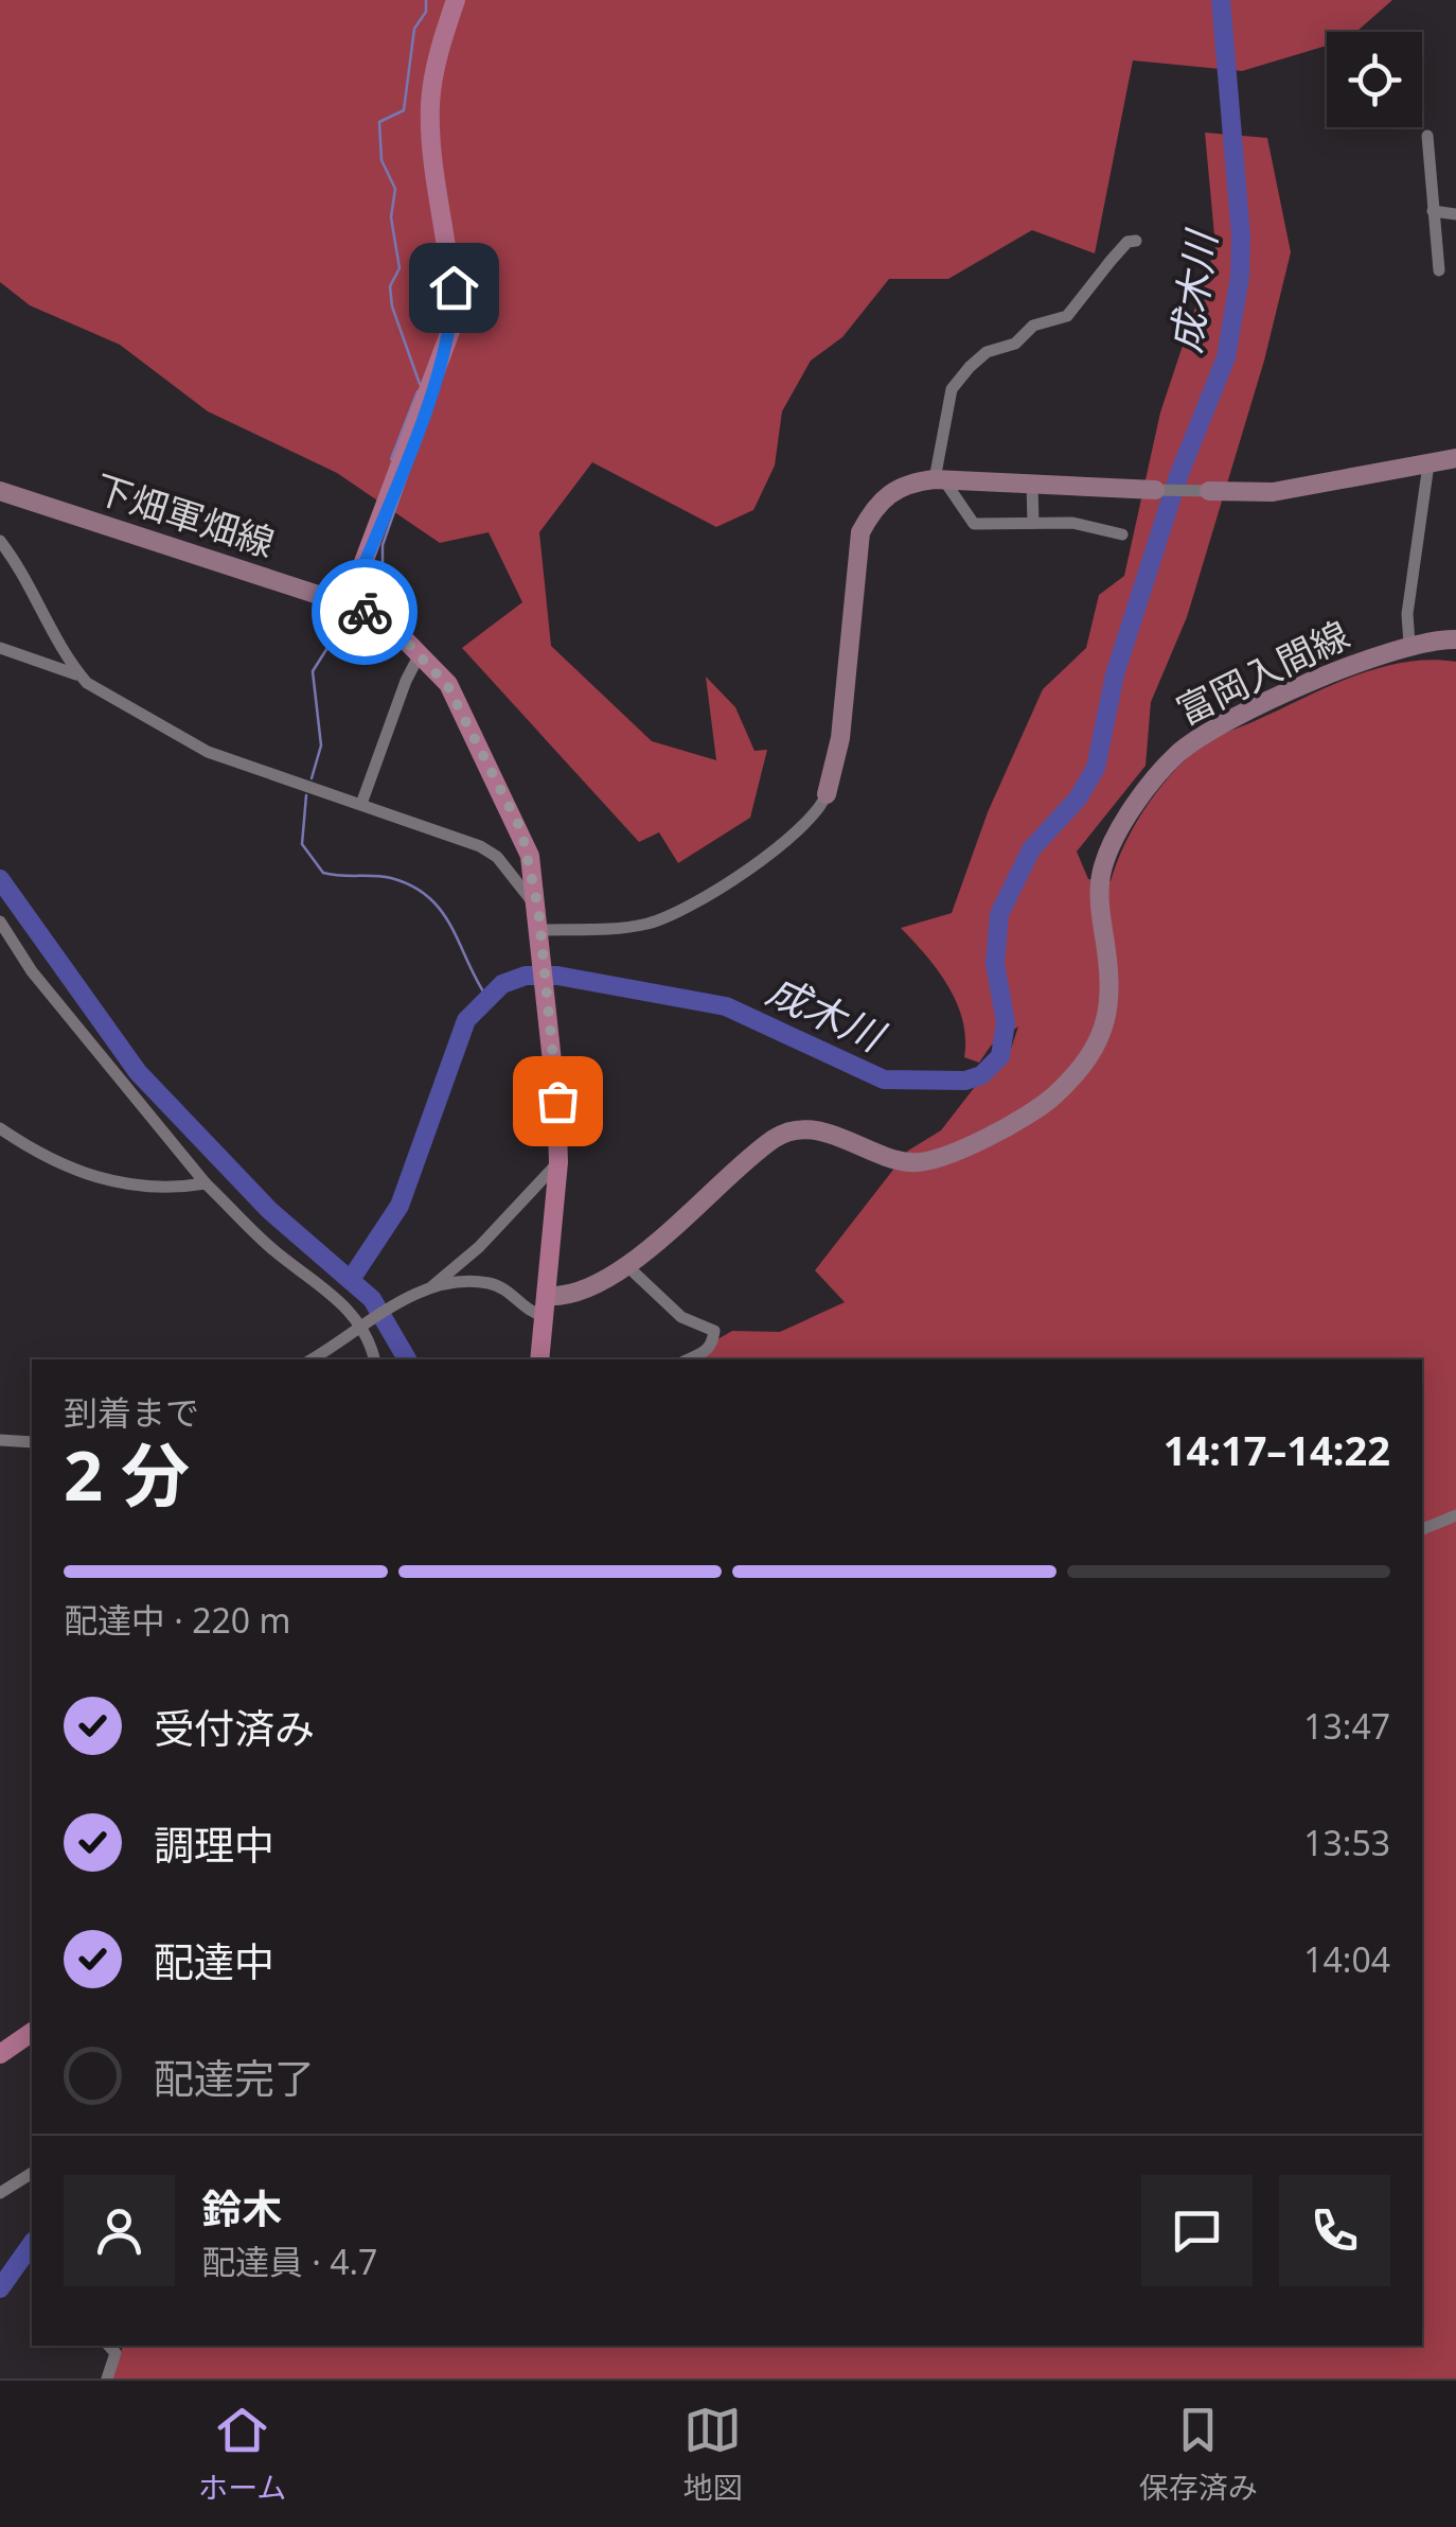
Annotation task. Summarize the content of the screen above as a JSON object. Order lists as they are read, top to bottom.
{
  "streets": {
    "main road": ["下畑軍畑線", "富岡入間線"]
  },
  "water": ["成木川"],
  "page": {
    "heading": ["2 分", "到着まで", "14:17–14:22"],
    "panel": ["鈴木", "配達員 · 4.7"],
    "bar": "配達中 · 220 m",
    "list": [
      ["受付済み", "13:47"],
      ["調理中", "13:53"],
      ["配達中", "14:04"],
      "配達完了"
    ],
    "tabs": ["ホーム", "地図", "保存済み"]
  }
}
